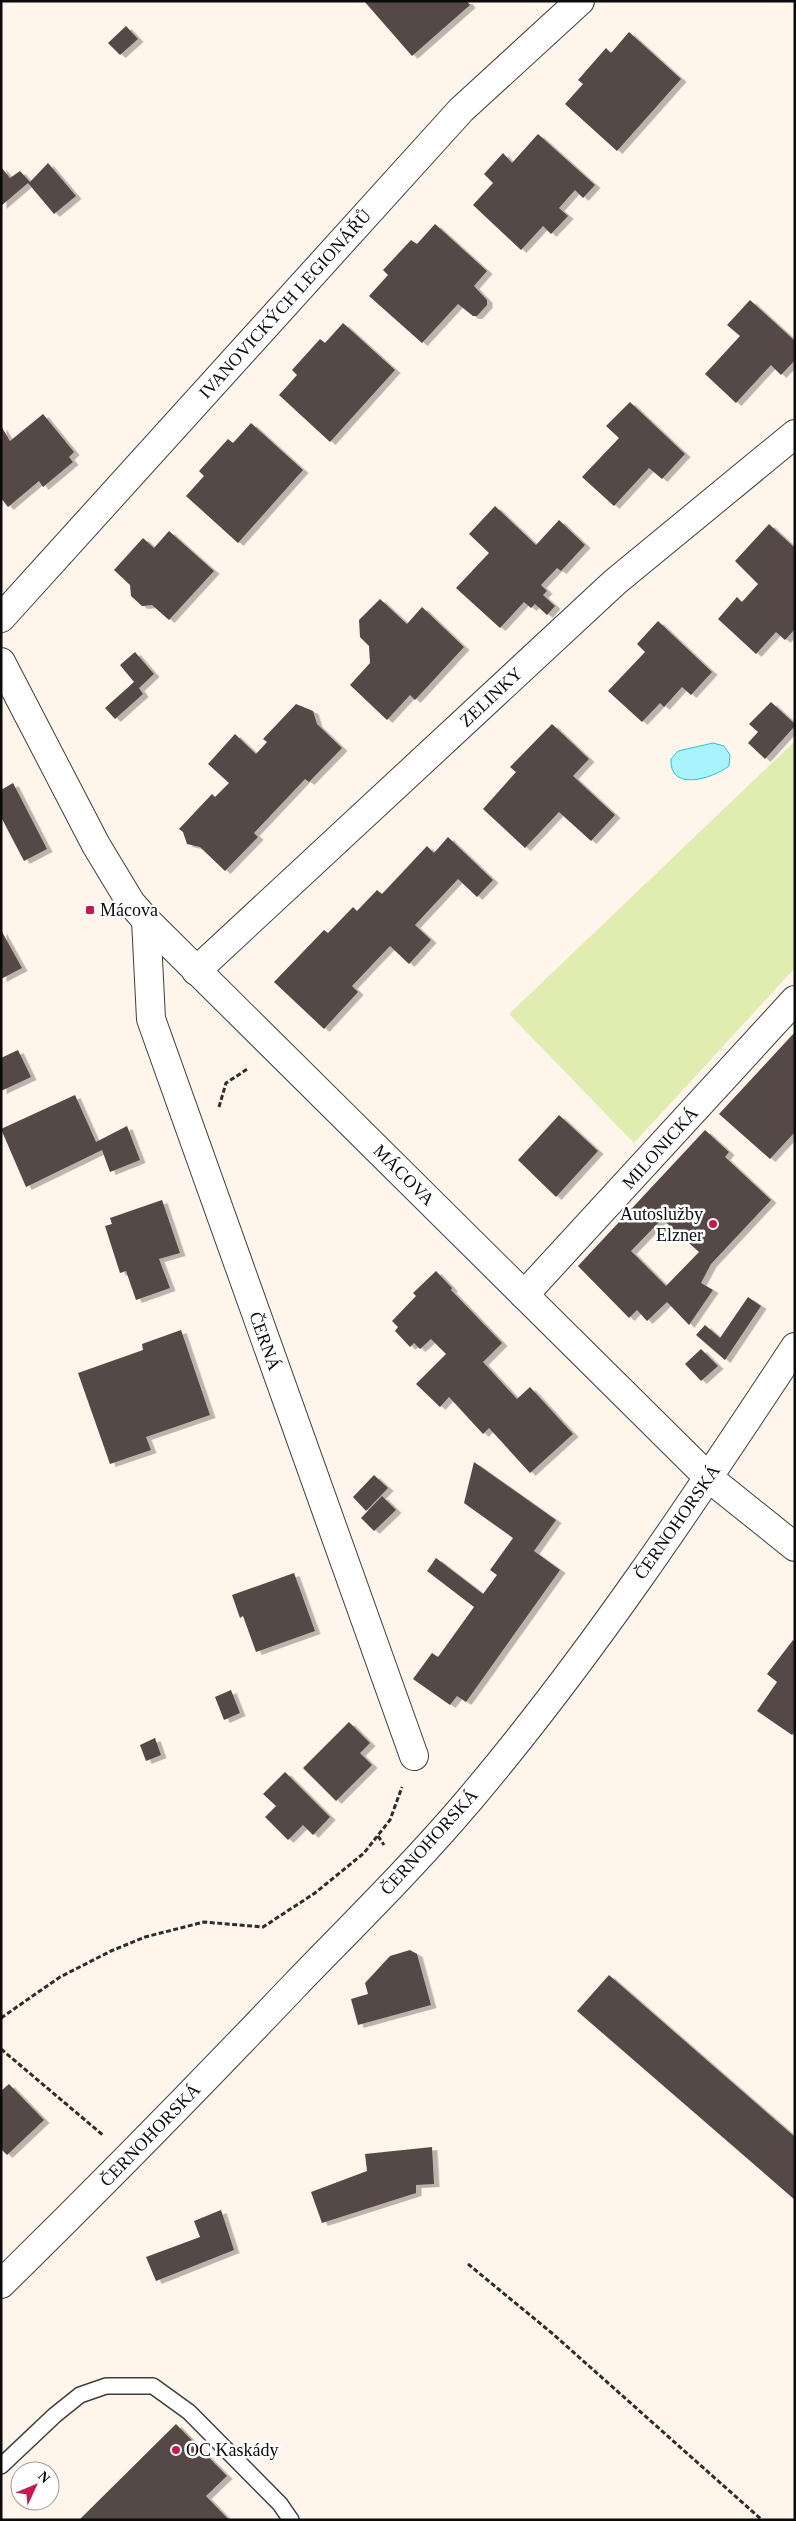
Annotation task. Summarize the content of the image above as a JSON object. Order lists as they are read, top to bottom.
{
  "streets": {
    "street": [
      "IVANOVICKÝCH LEGIONÁŘŮ",
      "ZELINKY",
      "MILONICKÁ",
      "MÁCOVA",
      "ČERNÁ",
      "ČERNOHORSKÁ"
    ]
  },
  "crossings": [
    ["ZELINKY", "MÁCOVA"],
    ["MILONICKÁ", "MÁCOVA"],
    ["MÁCOVA", "ČERNÁ"],
    ["MÁCOVA", "ČERNOHORSKÁ"]
  ],
  "places": {
    "transit": ["Mácova"],
    "other": ["Autoslužby Elzner", "OC Kaskády"]
  },
  "north": "top right"
}
